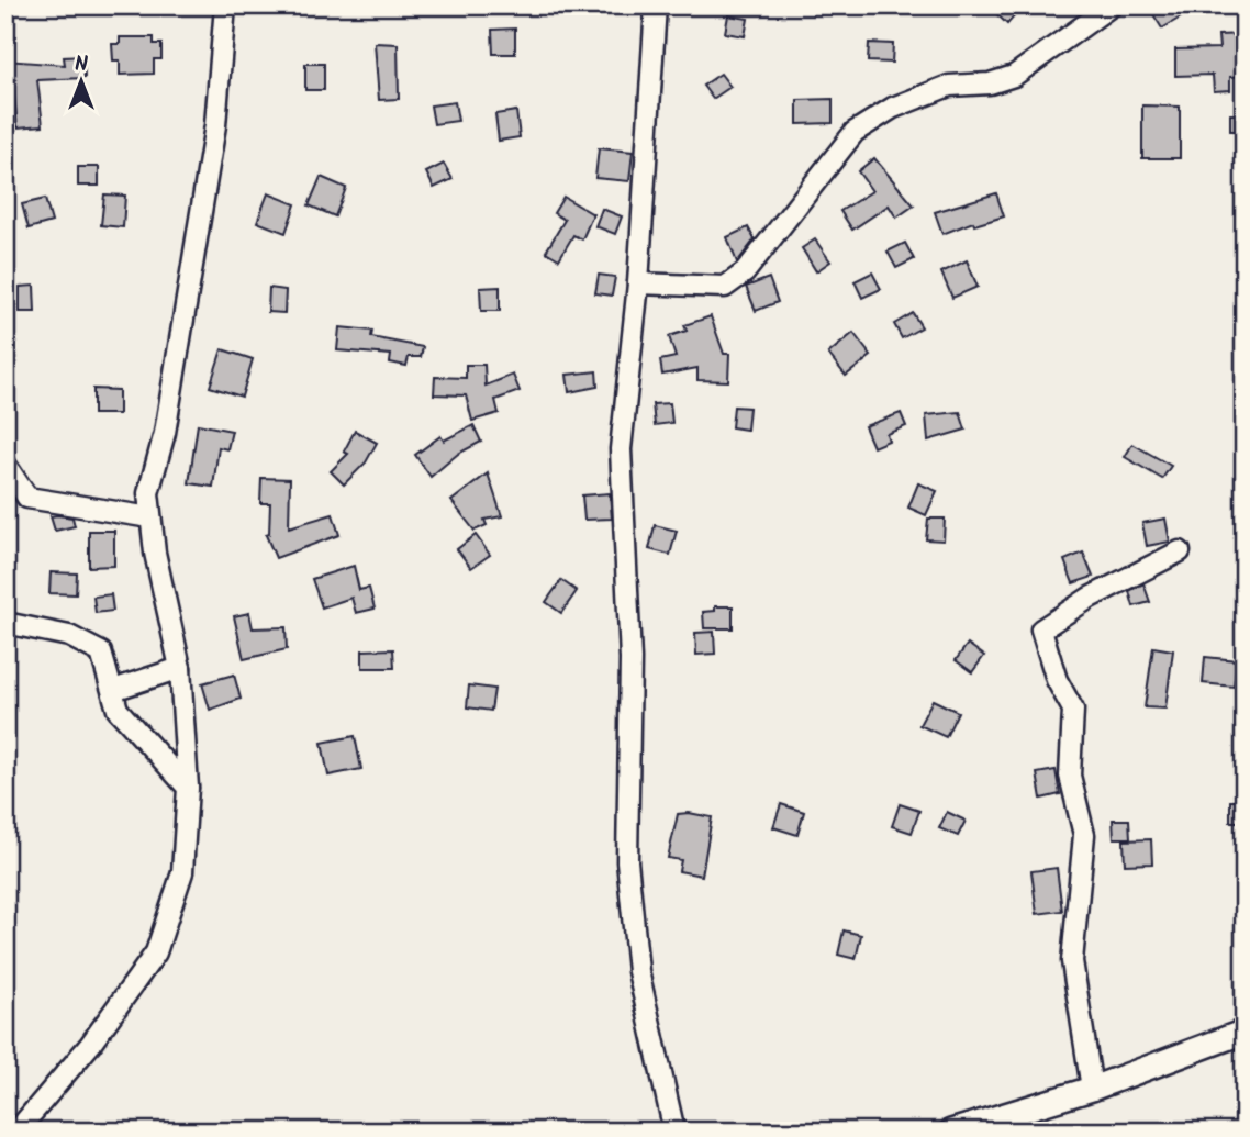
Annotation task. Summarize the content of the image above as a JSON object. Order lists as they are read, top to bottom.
{
  "north": "top"
}
